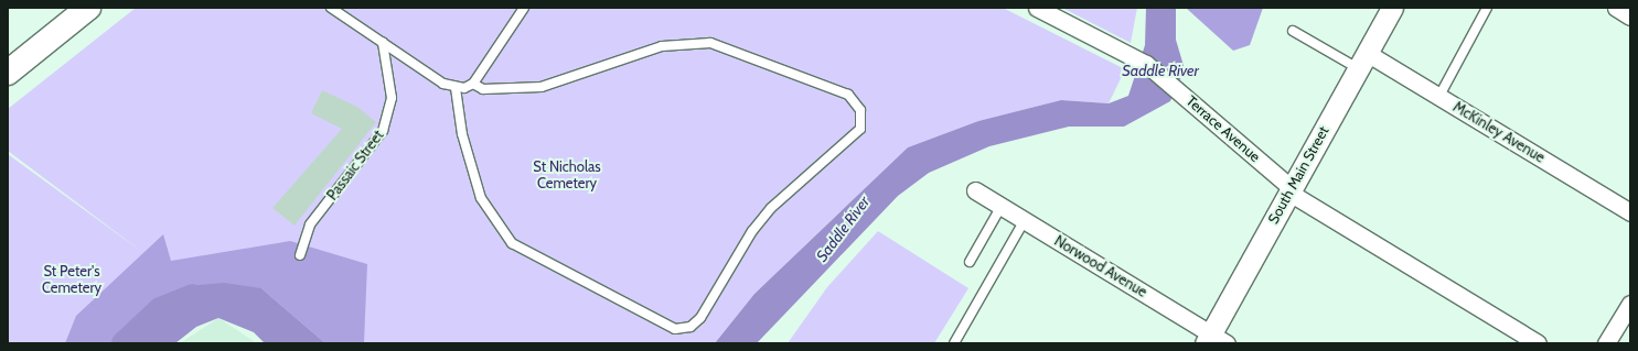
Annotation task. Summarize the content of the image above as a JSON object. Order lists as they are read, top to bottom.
{
  "streets": {
    "street": [
      "Terrace Avenue",
      "McKinley Avenue",
      "South Main Street",
      "Norwood Avenue"
    ],
    "lane": ["Passaic Street"]
  },
  "crossings": [
    ["Terrace Avenue", "South Main Street"],
    ["McKinley Avenue", "South Main Street"],
    ["South Main Street", "Norwood Avenue"]
  ],
  "water": ["Saddle River"],
  "parks": ["St Nicholas Cemetery", "St Peter's Cemetery"]
}
